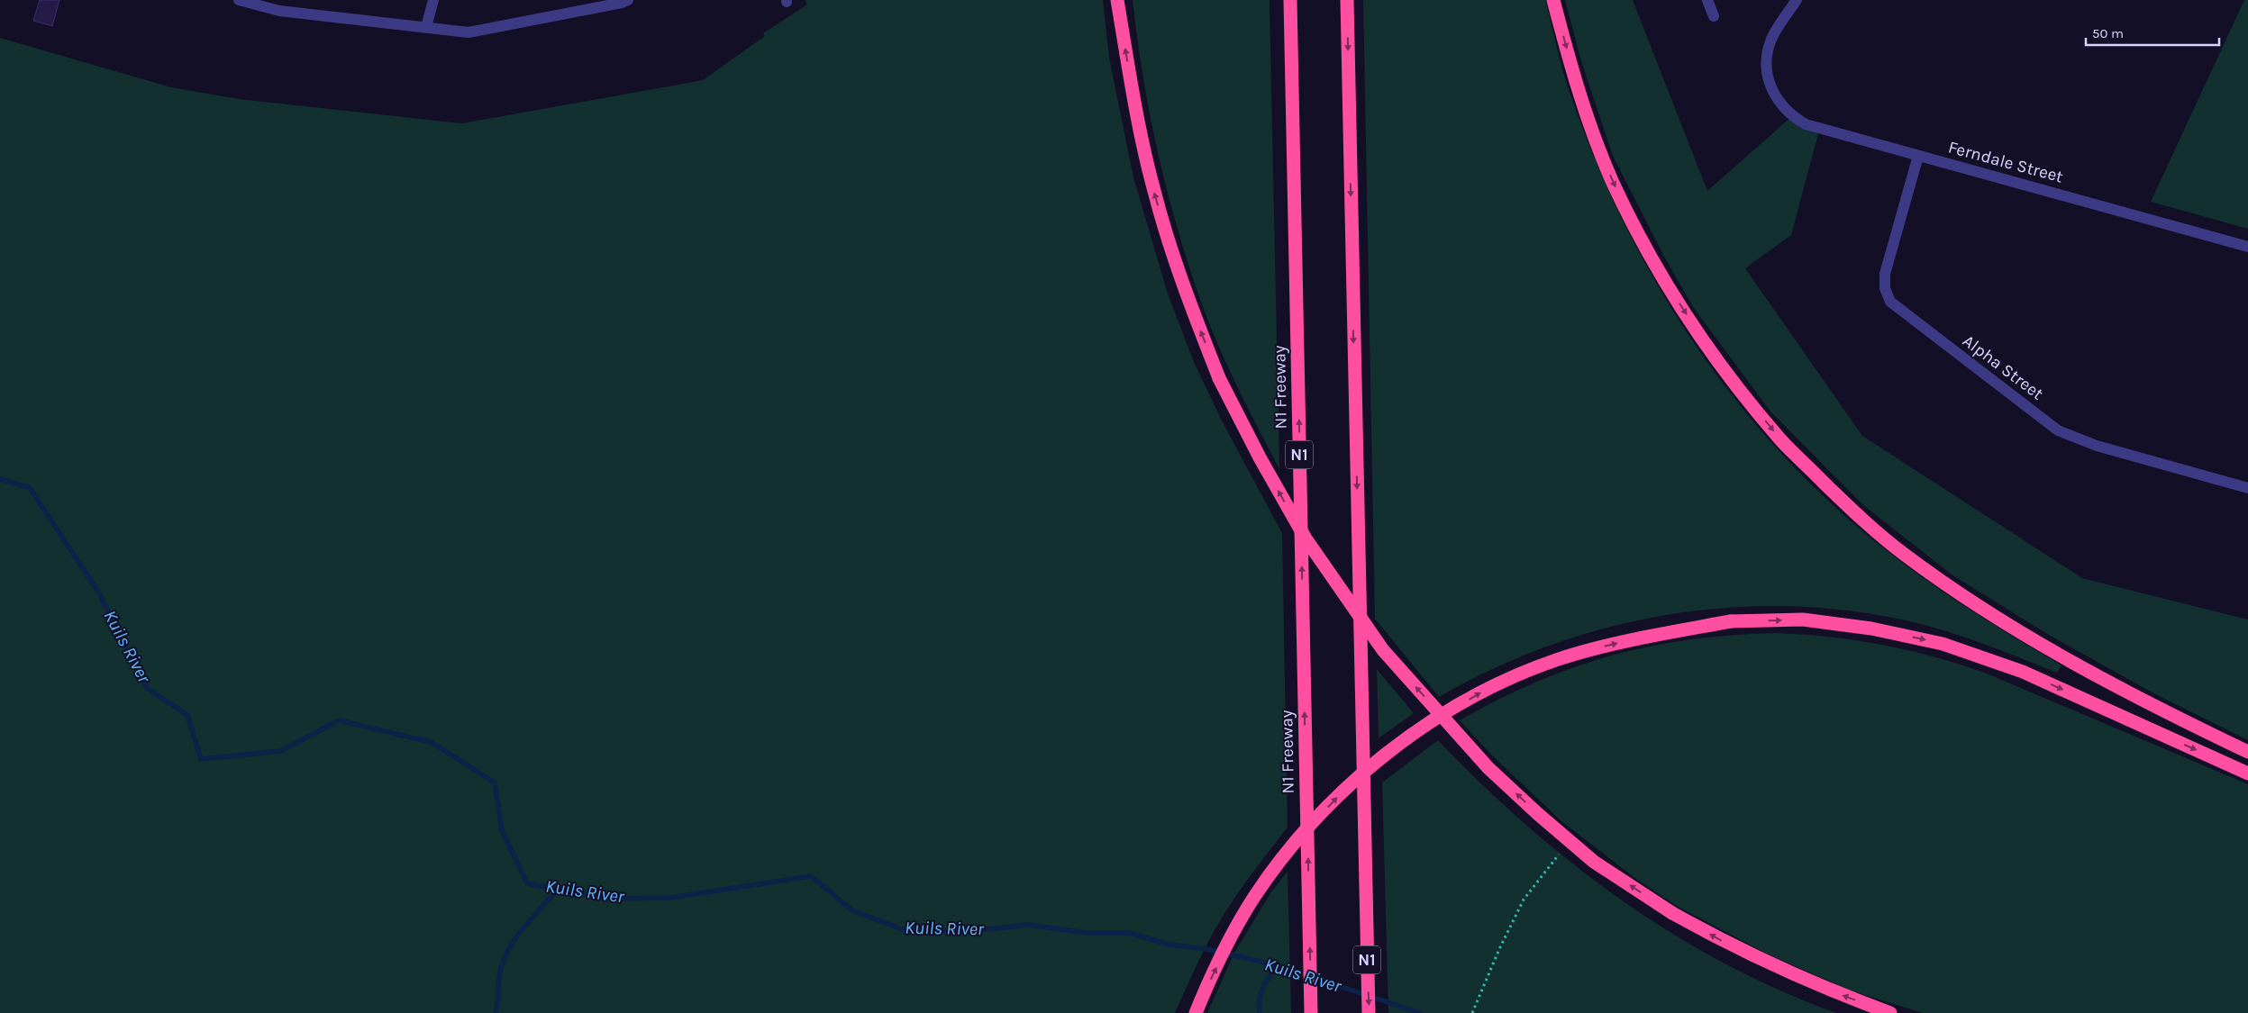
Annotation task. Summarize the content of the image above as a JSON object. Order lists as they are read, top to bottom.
{
  "streets": {
    "highway": ["N1 Freeway", "N1"],
    "street": ["Ferndale Street", "Alpha Street"]
  },
  "crossings": [
    ["Ferndale Street", "Alpha Street"]
  ],
  "water": ["Kuils River"],
  "scale_bar": "50 m"
}
